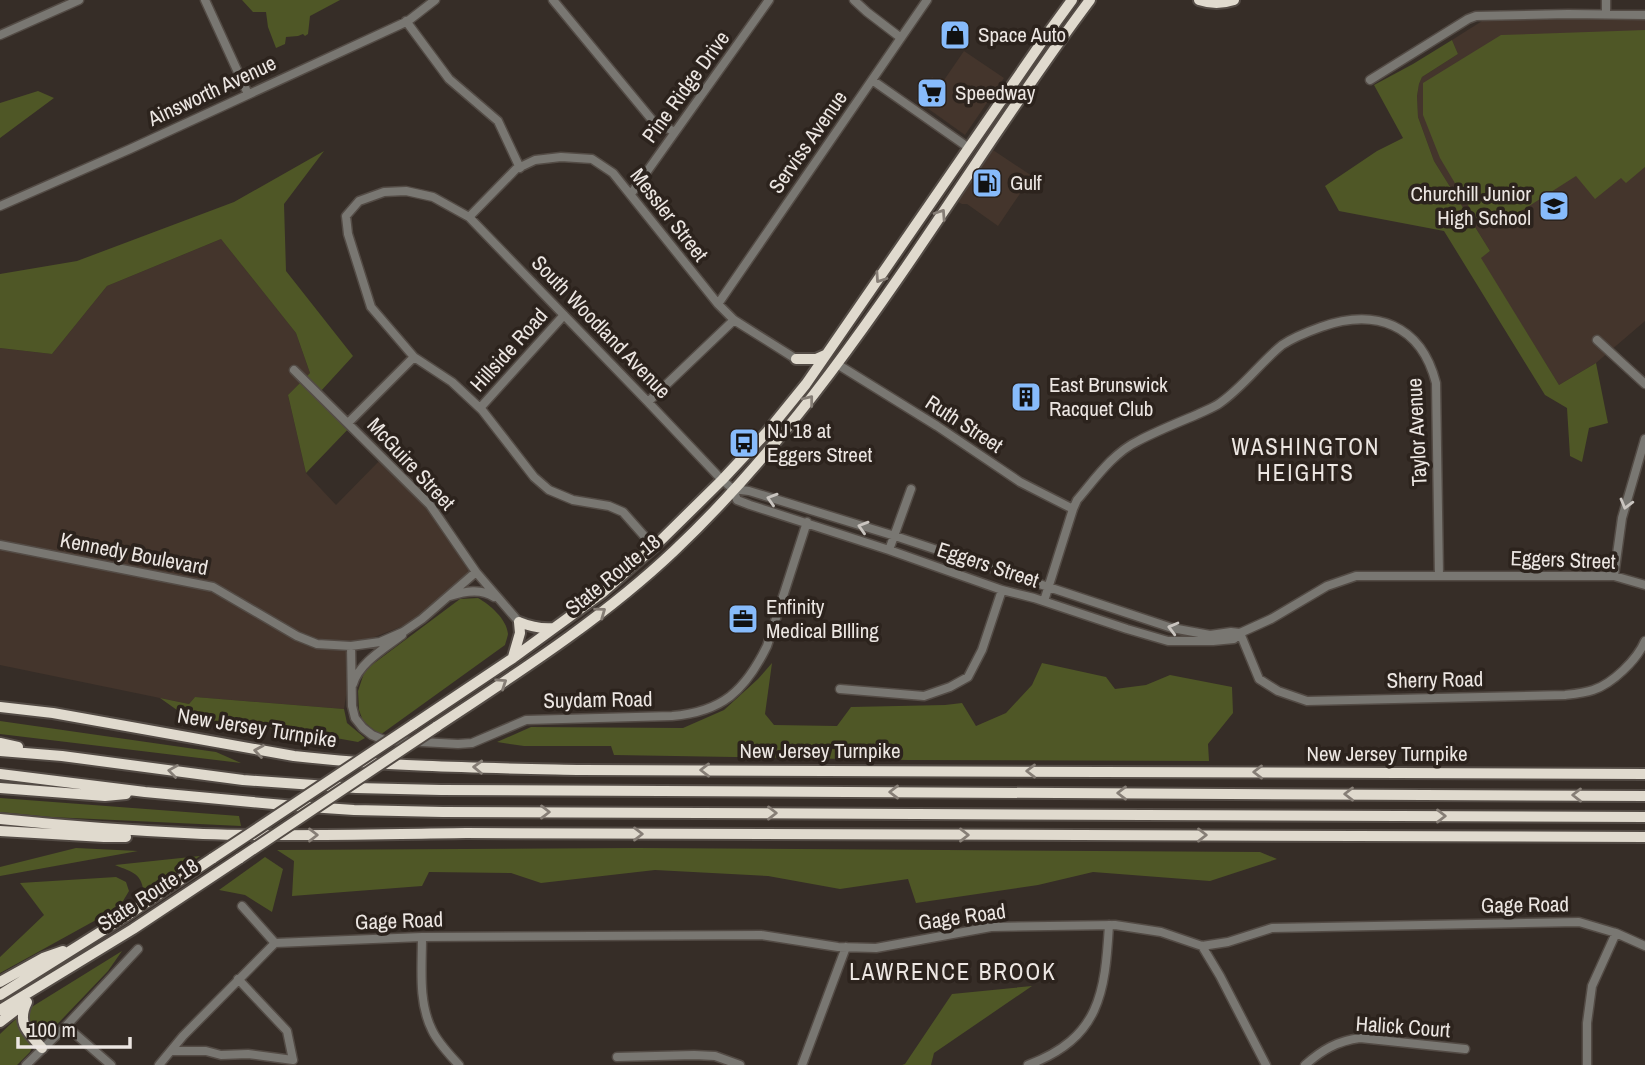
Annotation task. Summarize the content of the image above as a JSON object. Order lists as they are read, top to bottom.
{
  "streets": {
    "highway": ["State Route 18", "New Jersey Turnpike"],
    "street": [
      "Pine Ridge Drive",
      "Ainsworth Avenue",
      "Serviss Avenue",
      "Messler Street",
      "South Woodland Avenue",
      "Hillside Road",
      "Ruth Street",
      "Taylor Avenue",
      "McGuire Street",
      "Kennedy Boulevard",
      "Eggers Street",
      "Sherry Road",
      "Suydam Road",
      "Gage Road",
      "Halick Court"
    ]
  },
  "crossings": [
    ["Pine Ridge Drive", "Messler Street"],
    ["Serviss Avenue", "Messler Street"],
    ["Messler Street", "South Woodland Avenue"],
    ["South Woodland Avenue", "Hillside Road"],
    ["South Woodland Avenue", "Eggers Street"],
    ["South Woodland Avenue", "State Route 18"],
    ["Ruth Street", "Taylor Avenue"],
    ["Ruth Street", "State Route 18"],
    ["Taylor Avenue", "Eggers Street"],
    ["McGuire Street", "Kennedy Boulevard"],
    ["Kennedy Boulevard", "Suydam Road"],
    ["Eggers Street", "State Route 18"],
    ["Eggers Street", "Sherry Road"],
    ["Eggers Street", "Suydam Road"]
  ],
  "districts": ["WASHINGTON HEIGHTS", "LAWRENCE BROOK"],
  "places": {
    "shop": ["Space Auto"],
    "supermarket": ["Speedway"],
    "fuel station": ["Gulf"],
    "school or university": ["Churchill Junior High School"],
    "building": ["East Brunswick Racquet Club"],
    "bus stop": ["NJ 18 at Eggers Street"],
    "office": ["Enfinity Medical BIlling"]
  },
  "scale_bar": "100 m"
}
